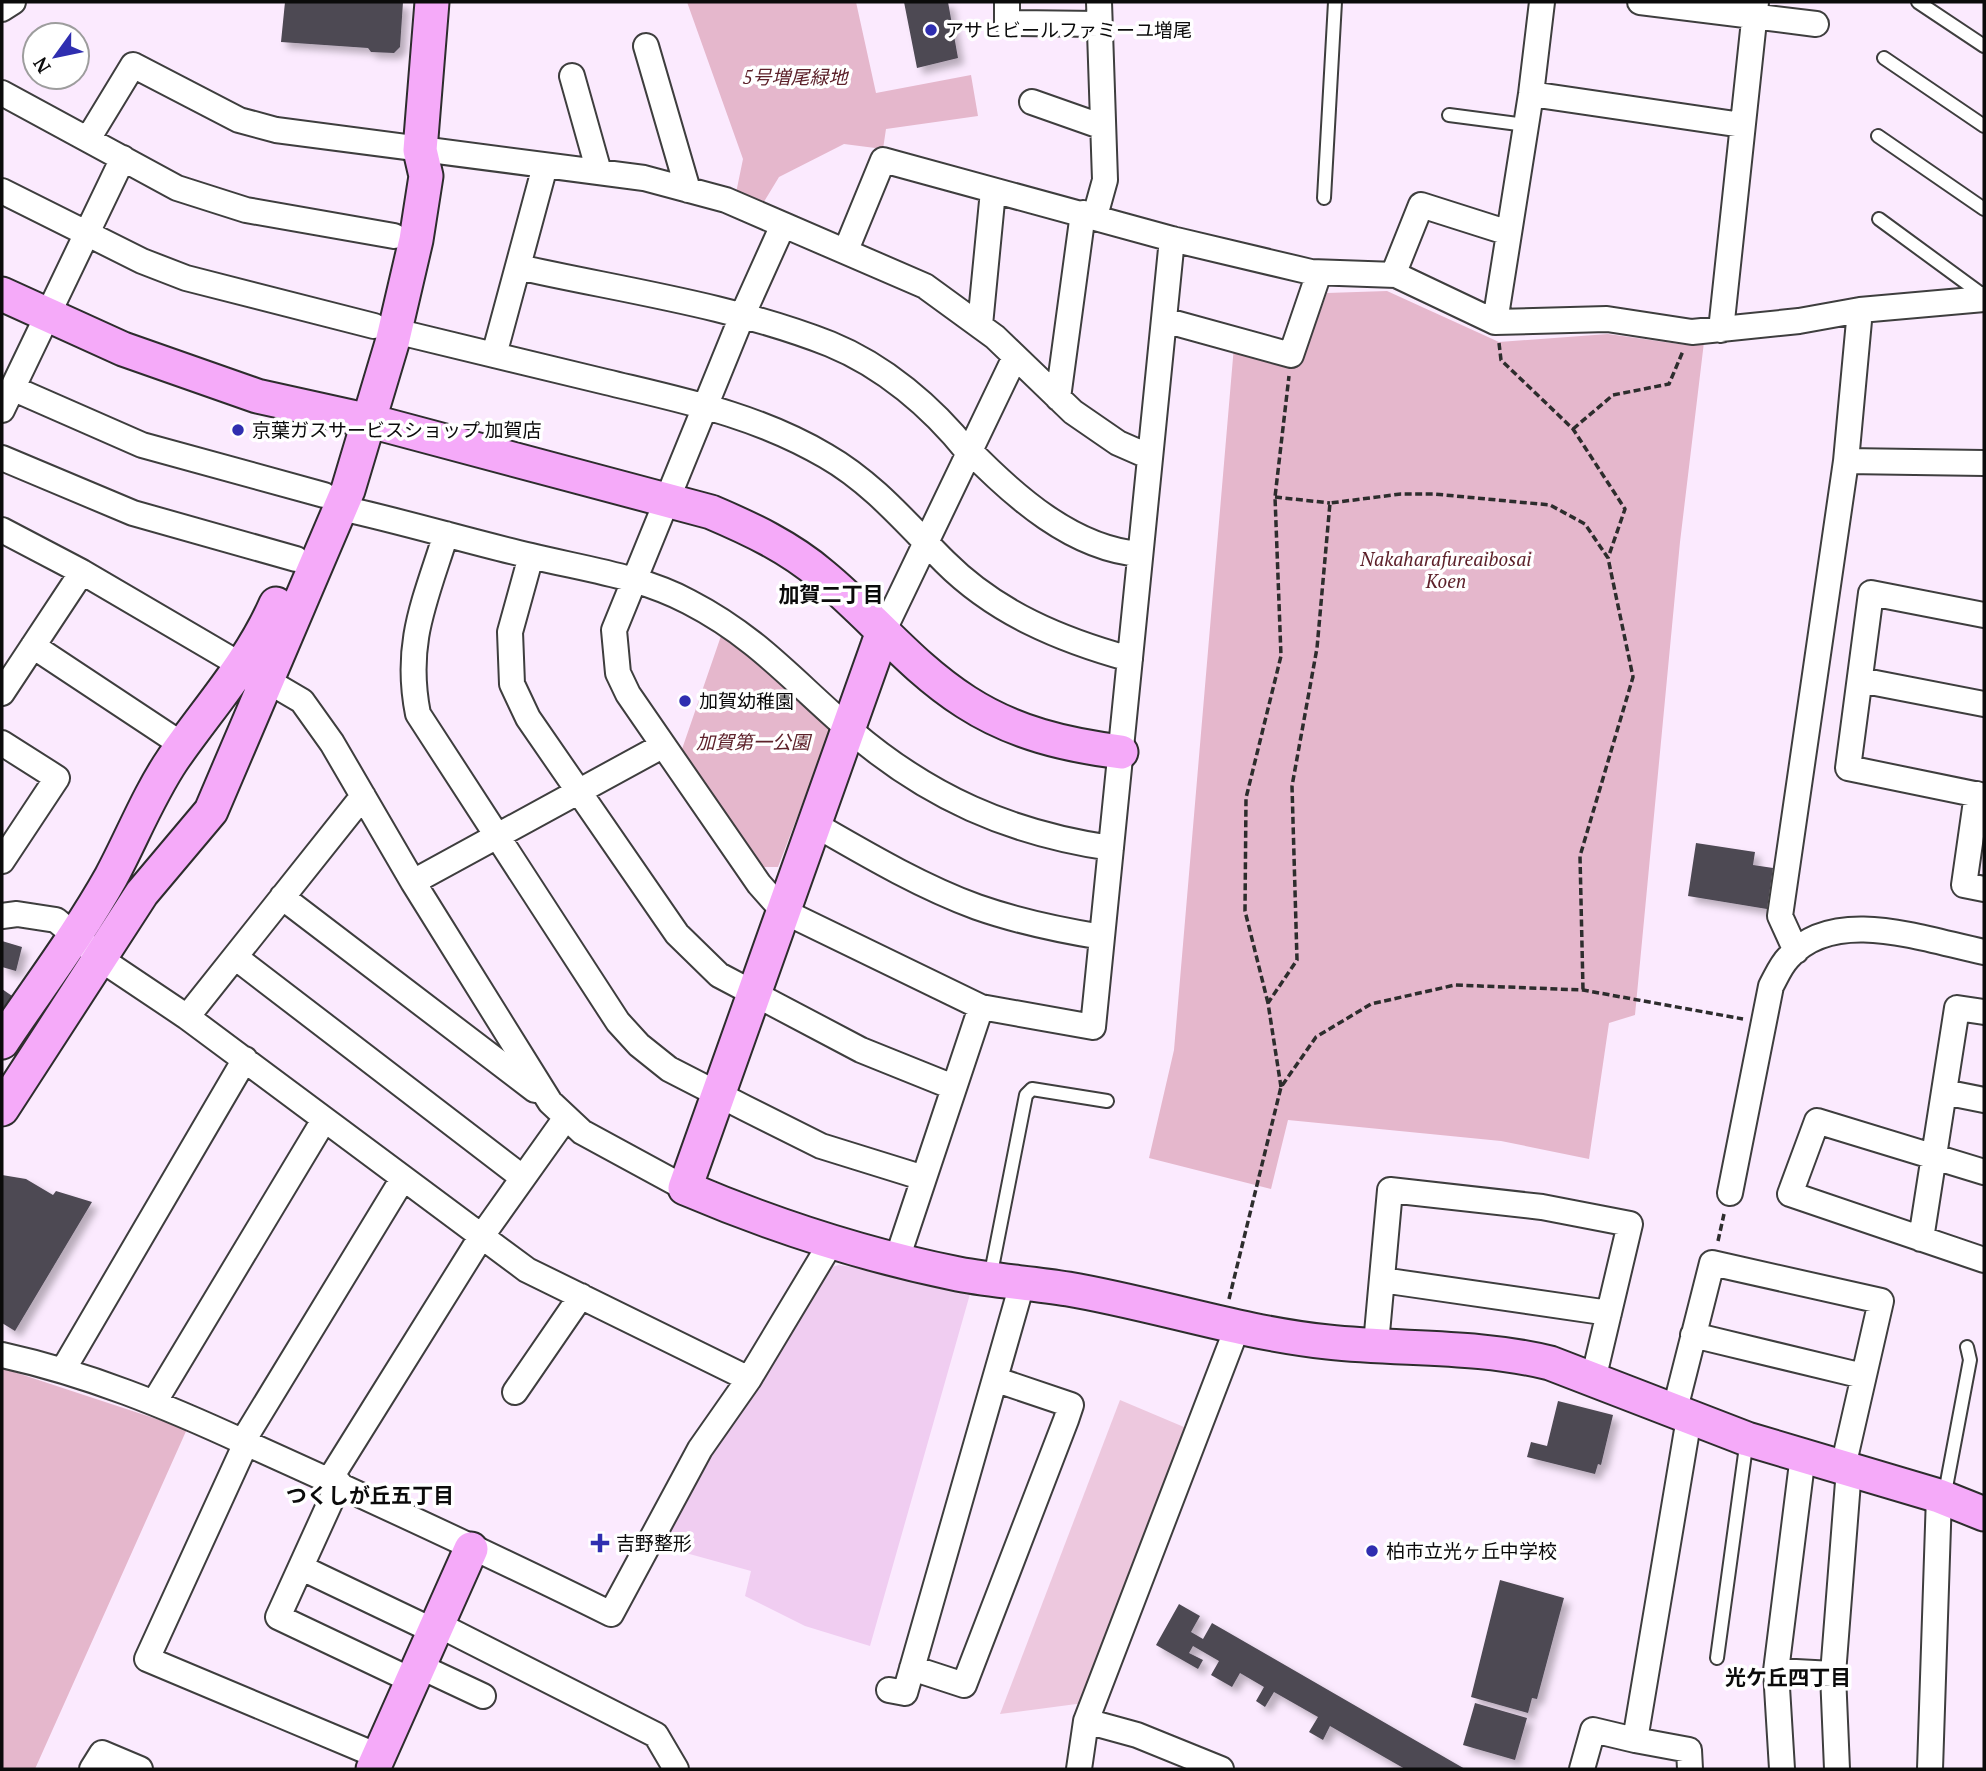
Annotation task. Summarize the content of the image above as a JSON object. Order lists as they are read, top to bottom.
{
  "districts": ["加賀二丁目", "つくしが丘五丁目", "光ケ丘四丁目"],
  "parks": ["5号増尾緑地", "Nakaharafureaibosai Koen", "加賀第一公園"],
  "places": {
    "other": [
      "アサヒビールファミーユ増尾",
      "京葉ガスサービスショップ 加賀店",
      "加賀幼稚園",
      "柏市立光ヶ丘中学校"
    ],
    "health": ["吉野整形"]
  },
  "north": "bottom left"
}
